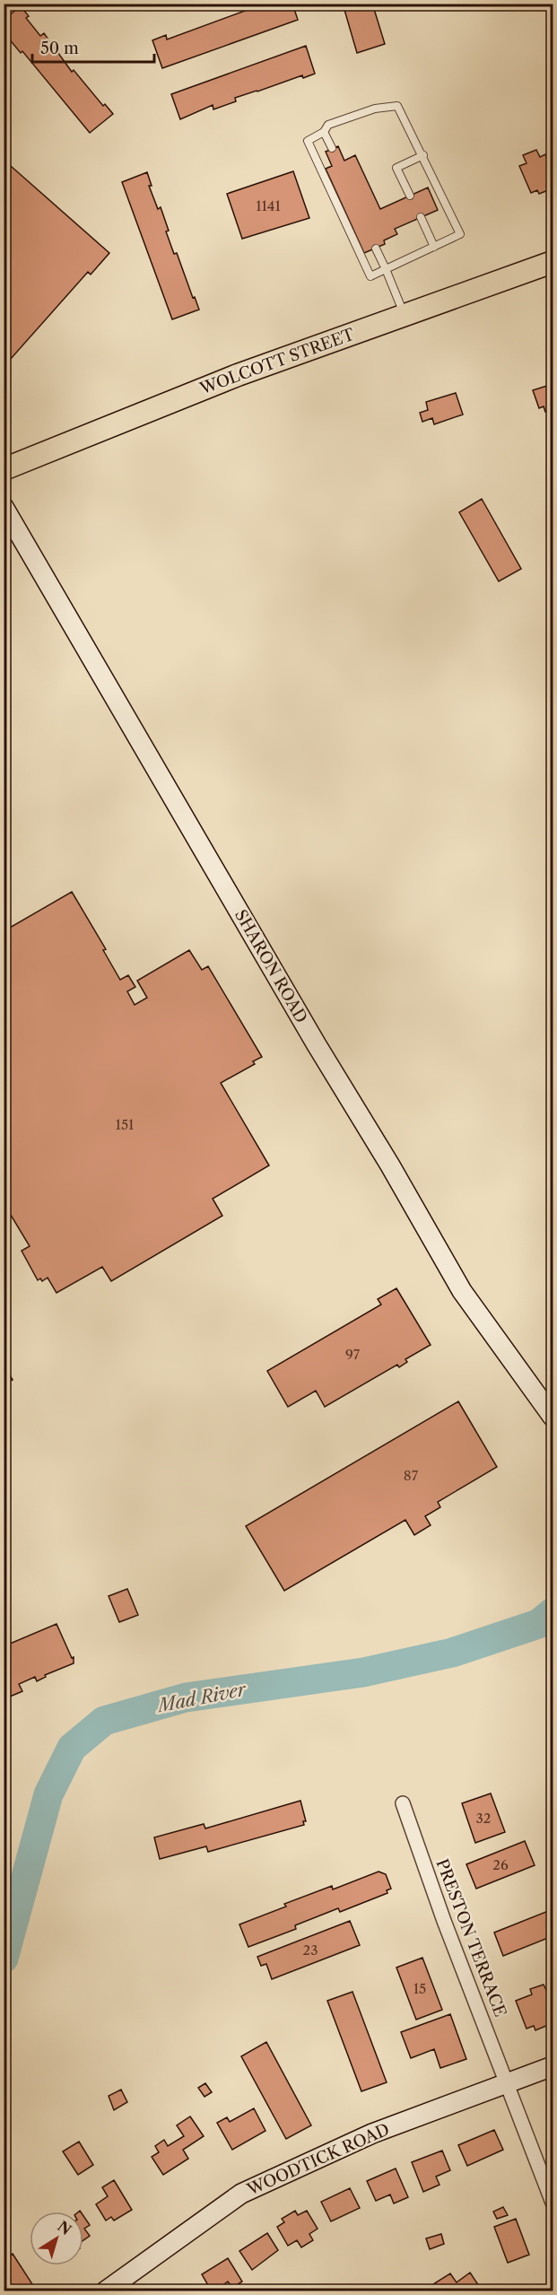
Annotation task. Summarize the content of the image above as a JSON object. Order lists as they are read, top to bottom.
{
  "streets": {
    "main road": ["WOLCOTT STREET"],
    "street": ["SHARON ROAD", "PRESTON TERRACE", "WOODTICK ROAD"]
  },
  "crossings": [
    ["PRESTON TERRACE", "WOODTICK ROAD"]
  ],
  "water": ["Mad River"],
  "house_numbers": [
    "1141",
    "151",
    "97",
    "87",
    "32",
    "26",
    "23",
    "15"
  ],
  "scale_bar": "50 m",
  "north": "top right"
}
